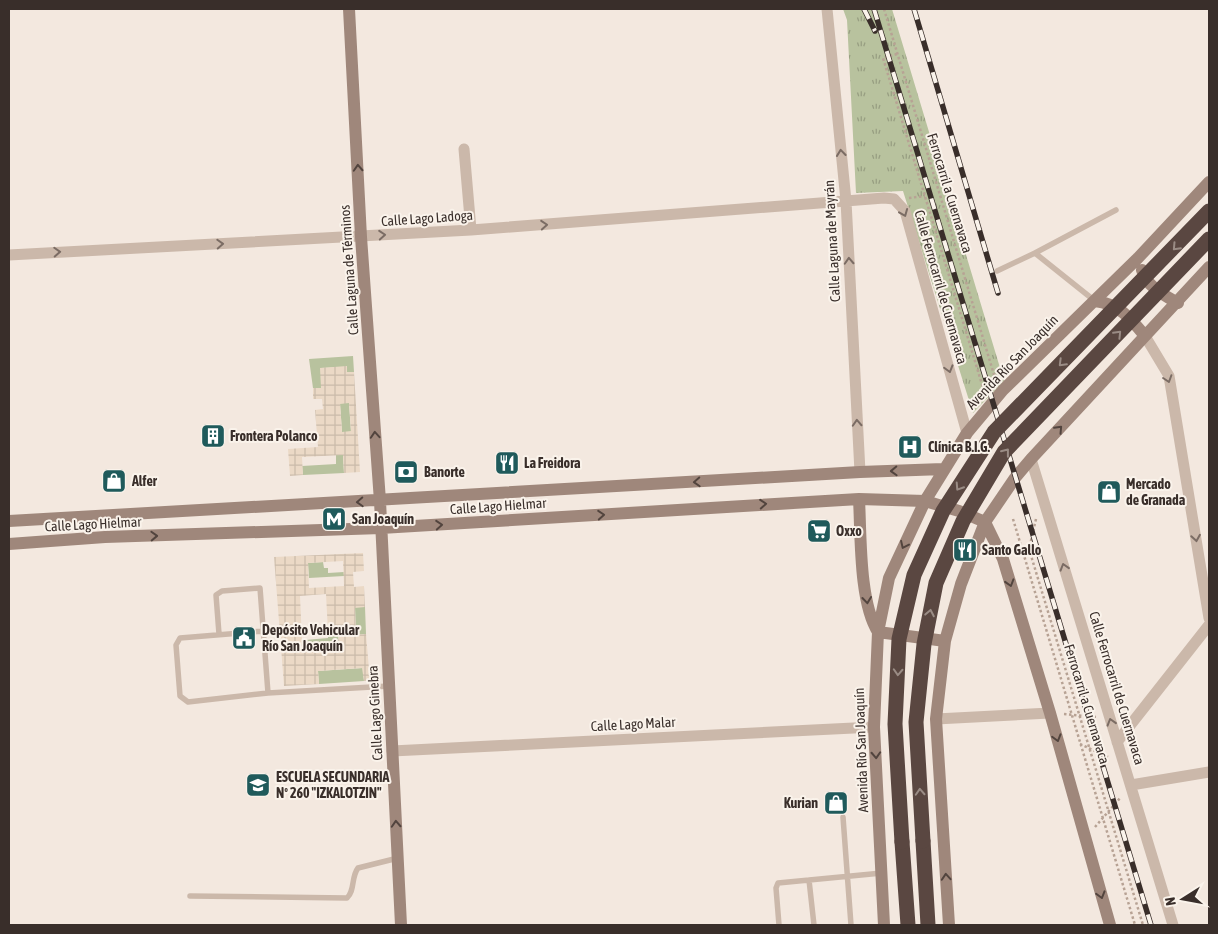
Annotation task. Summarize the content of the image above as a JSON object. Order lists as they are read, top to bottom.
{
  "streets": {
    "street": [
      "Calle Lago Ladoga",
      "Calle Laguna de Mayrán",
      "Calle Laguna de Términos",
      "Calle Ferrocarril de Cuernavaca",
      "Avenida Río San Joaquín",
      "Calle Lago Hielmar",
      "Calle Lago Ginebra",
      "Calle Lago Malar"
    ],
    "path": ["Ferrocarril a Cuernavaca"]
  },
  "crossings": [
    ["Calle Lago Ladoga", "Calle Laguna de Mayrán"],
    ["Calle Lago Ladoga", "Calle Laguna de Términos"],
    ["Calle Lago Ladoga", "Calle Ferrocarril de Cuernavaca"],
    ["Calle Laguna de Mayrán", "Calle Ferrocarril de Cuernavaca"],
    ["Calle Laguna de Mayrán", "Calle Lago Hielmar"],
    ["Calle Laguna de Términos", "Calle Lago Hielmar"],
    ["Calle Laguna de Términos", "Calle Lago Ginebra"],
    ["Calle Ferrocarril de Cuernavaca", "Avenida Río San Joaquín"],
    ["Avenida Río San Joaquín", "Calle Lago Hielmar"],
    ["Avenida Río San Joaquín", "Calle Lago Malar"],
    ["Calle Lago Hielmar", "Calle Lago Ginebra"],
    ["Calle Lago Ginebra", "Calle Lago Malar"]
  ],
  "one_way": ["Calle Lago Ladoga", "Calle Laguna de Mayrán", "Calle Laguna de Términos"],
  "places": {
    "building": ["Frontera Polanco"],
    "hospital": ["Clínica B.I.G."],
    "restaurant": ["La Freidora", "Santo Gallo"],
    "bank": ["Banorte"],
    "shop": ["Alfer", "Mercado de Granada", "Kurian"],
    "metro station": ["San Joaquín"],
    "supermarket": ["Oxxo"],
    "public building": ["Depósito Vehicular Río San Joaquín"],
    "school or university": ["ESCUELA SECUNDARIA Nº 260 \"IZKALOTZIN\""]
  },
  "north": "left"
}
